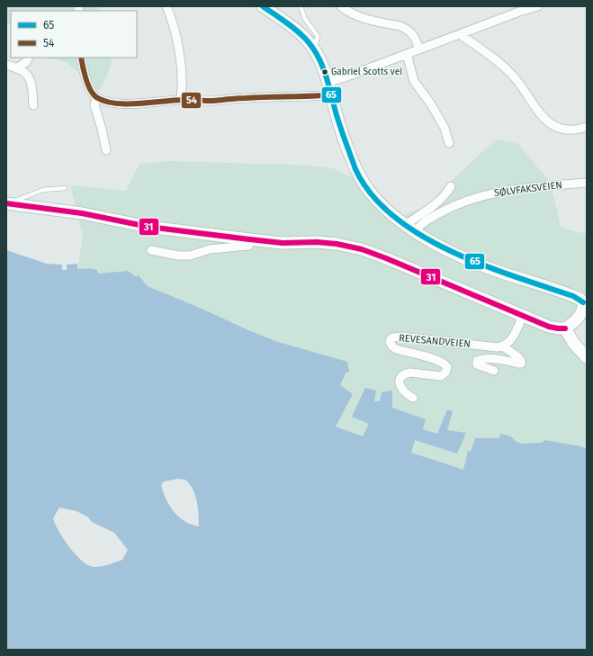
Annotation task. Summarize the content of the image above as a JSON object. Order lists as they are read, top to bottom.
{
  "streets": {
    "street": ["SØLVFAKSVEIEN", "REVESANDVEIEN"]
  },
  "places": ["Gabriel Scotts vei"],
  "lines": ["transit line 65", "transit line 54", "transit line 31"],
  "legend": ["65", "54"]
}
